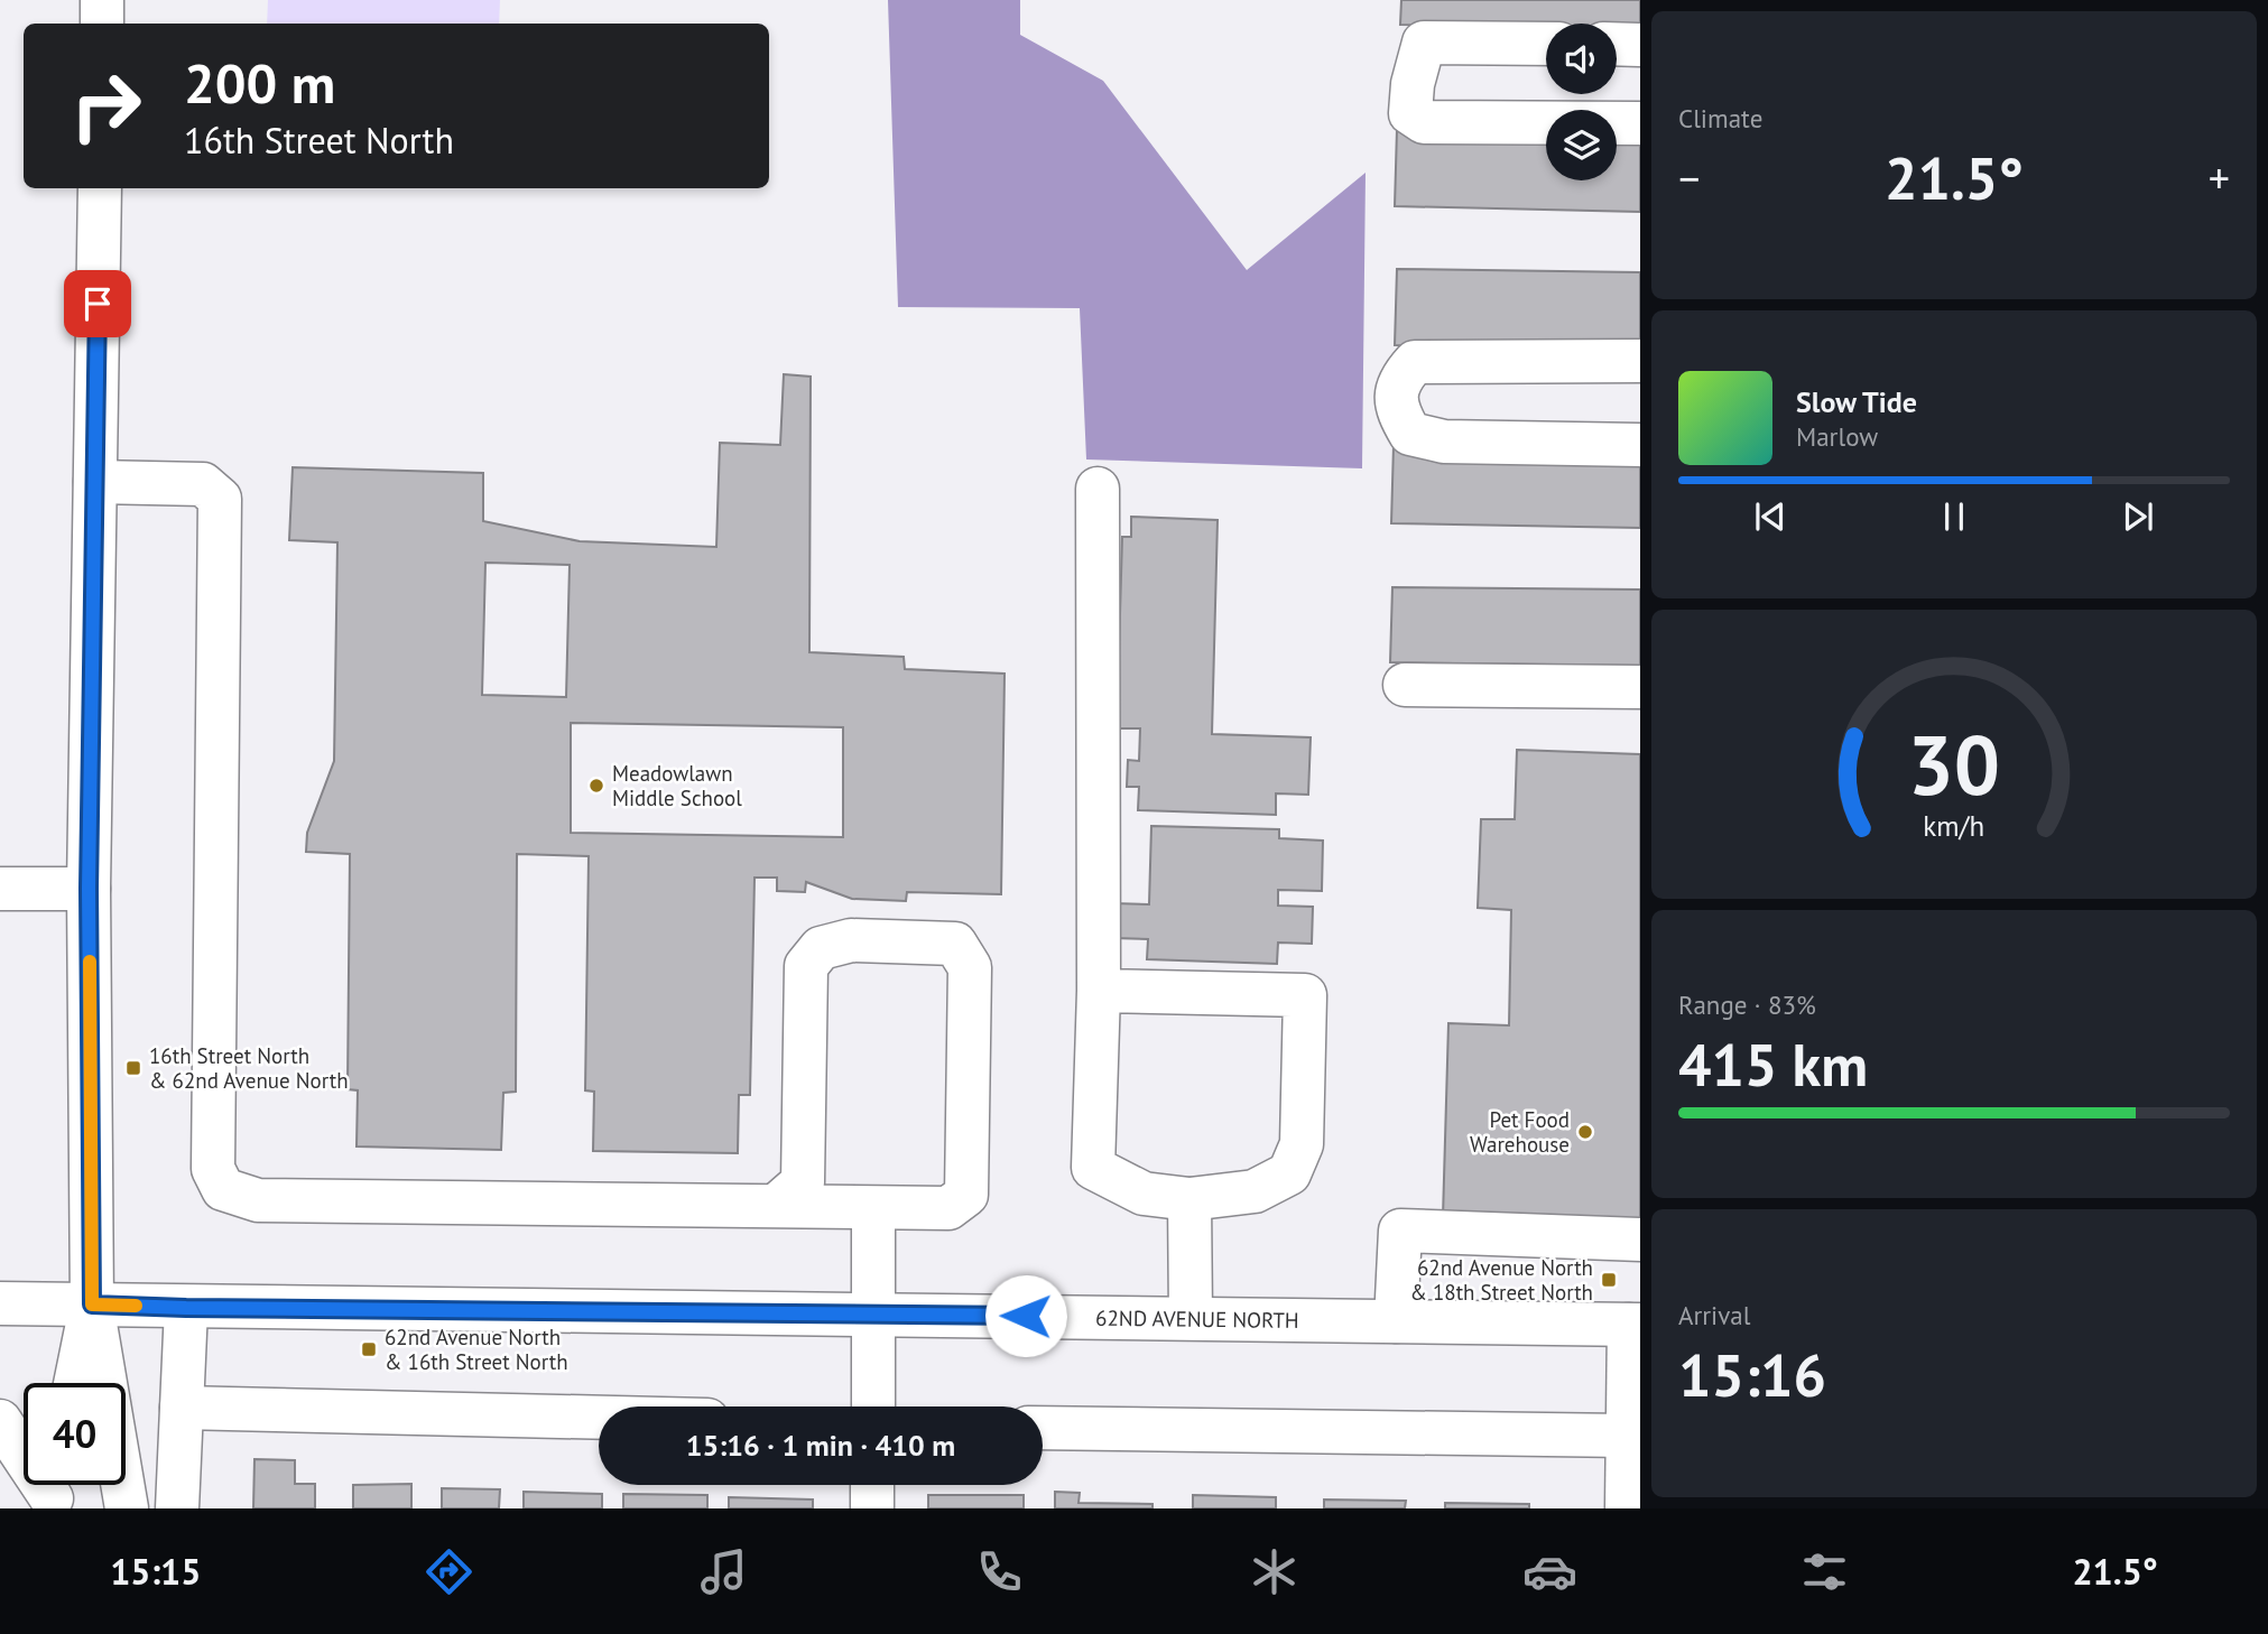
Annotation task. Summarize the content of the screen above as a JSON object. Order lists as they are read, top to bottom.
{
  "streets": {
    "street": ["62ND AVENUE NORTH"]
  },
  "places": {
    "other": ["Meadowlawn Middle School", "Pet Food Warehouse"],
    "transit": ["16th Street North & 62nd Avenue North", "62nd Avenue North & 18th Street North", "62nd Avenue North & 16th Street North"]
  },
  "page": {
    "tile": [
      "Climate",
      ["Range · 83%", "415 km"],
      ["Arrival", "15:16"]
    ],
    "turn": ["200 m", "16th Street North"],
    "heat": ["−", "21.5°", "+"],
    "song": ["Slow Tide", "Marlow"],
    "limit": "40",
    "trip": "15:16 · 1 min · 410 m",
    "tabs": ["15:15", "21.5°"],
    "gauge": ["30", "km/h"]
  }
}
